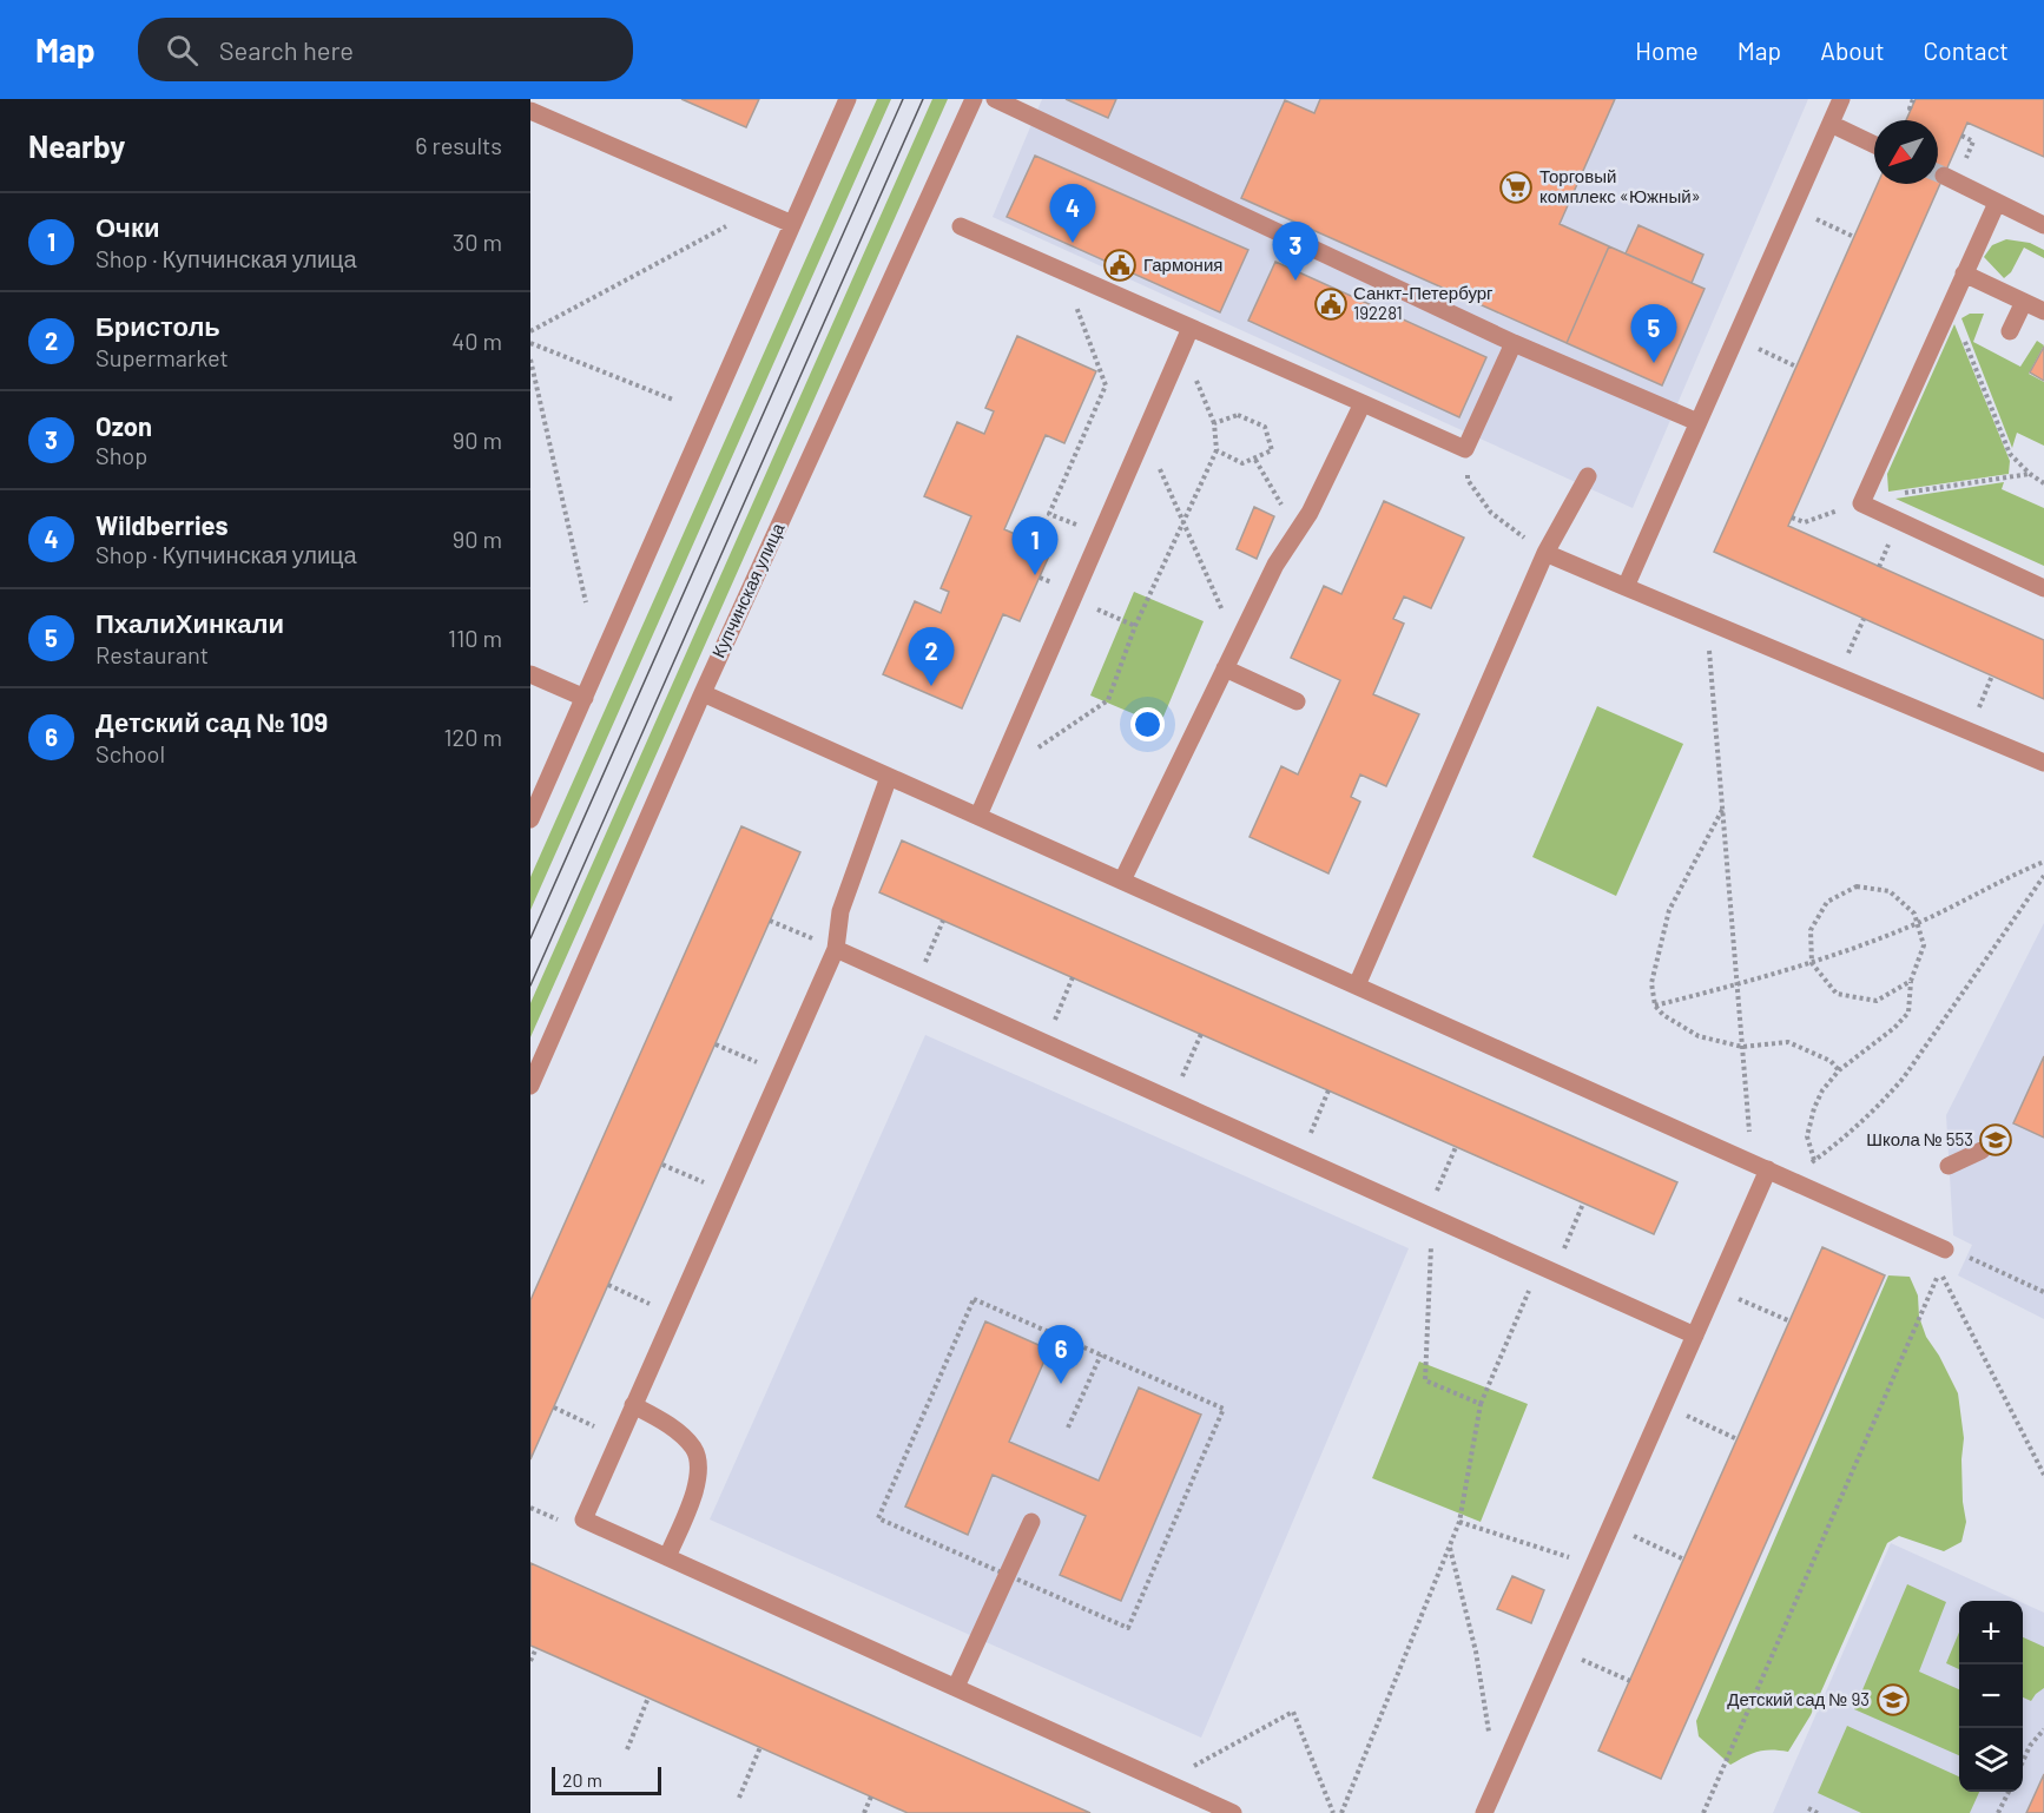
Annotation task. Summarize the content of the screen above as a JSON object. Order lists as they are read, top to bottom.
{
  "streets": {
    "street": ["Купчинская улица"]
  },
  "places": {
    "supermarket": ["Торговый комплекс «Южный»"],
    "public building": ["Гармония", "Санкт-Петербург 192281"],
    "school or university": ["Школа № 553", "Детский сад № 93"]
  },
  "scale_bar": "20 m",
  "north": "bottom left",
  "page": {
    "header": "Map",
    "search": "Search here",
    "nav": [
      "Home",
      "Map",
      "About",
      "Contact"
    ],
    "heading": ["Nearby", "6 results"],
    "pins": [
      "4",
      "3",
      "5",
      "1",
      "2",
      "6"
    ],
    "list": [
      {
        "mark": "1",
        "name": "Очки",
        "note": "Shop · Купчинская улица",
        "value": "30 m"
      },
      {
        "mark": "2",
        "name": "Бристоль",
        "note": "Supermarket",
        "value": "40 m"
      },
      {
        "mark": "3",
        "name": "Ozon",
        "note": "Shop",
        "value": "90 m"
      },
      {
        "mark": "4",
        "name": "Wildberries",
        "note": "Shop · Купчинская улица",
        "value": "90 m"
      },
      {
        "mark": "5",
        "name": "ПхалиХинкали",
        "note": "Restaurant",
        "value": "110 m"
      },
      {
        "mark": "6",
        "name": "Детский сад № 109",
        "note": "School",
        "value": "120 m"
      }
    ],
    "map_buttons": ["+", "−"],
    "scale": "20 m"
  }
}
